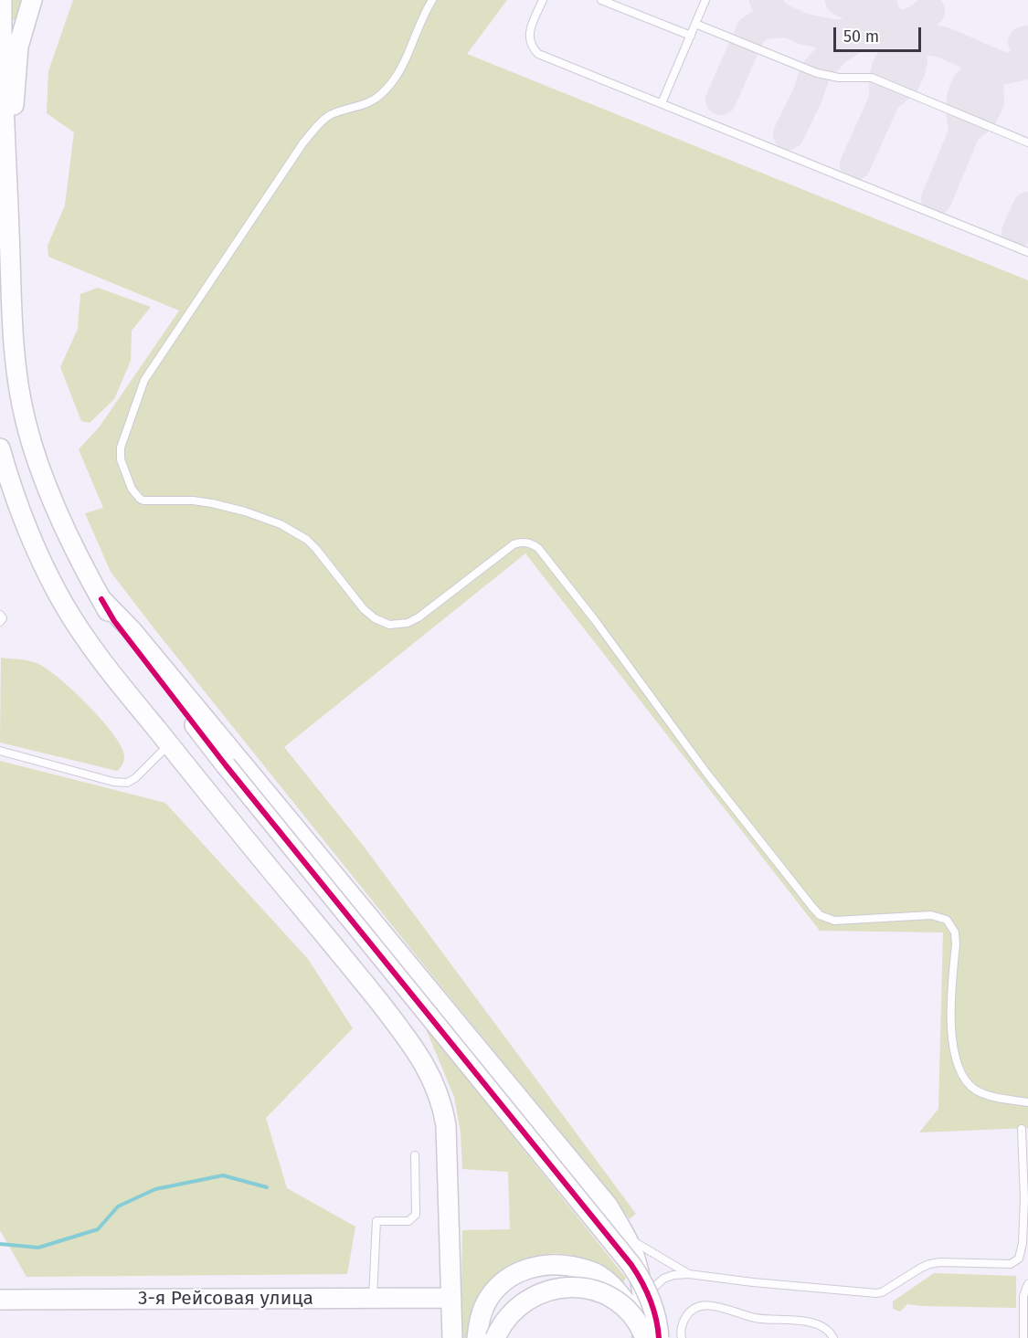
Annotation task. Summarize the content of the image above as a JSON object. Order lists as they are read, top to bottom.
{
  "streets": {
    "main road": ["3-я Рейсовая улица"]
  },
  "scale_bar": "50 m"
}
